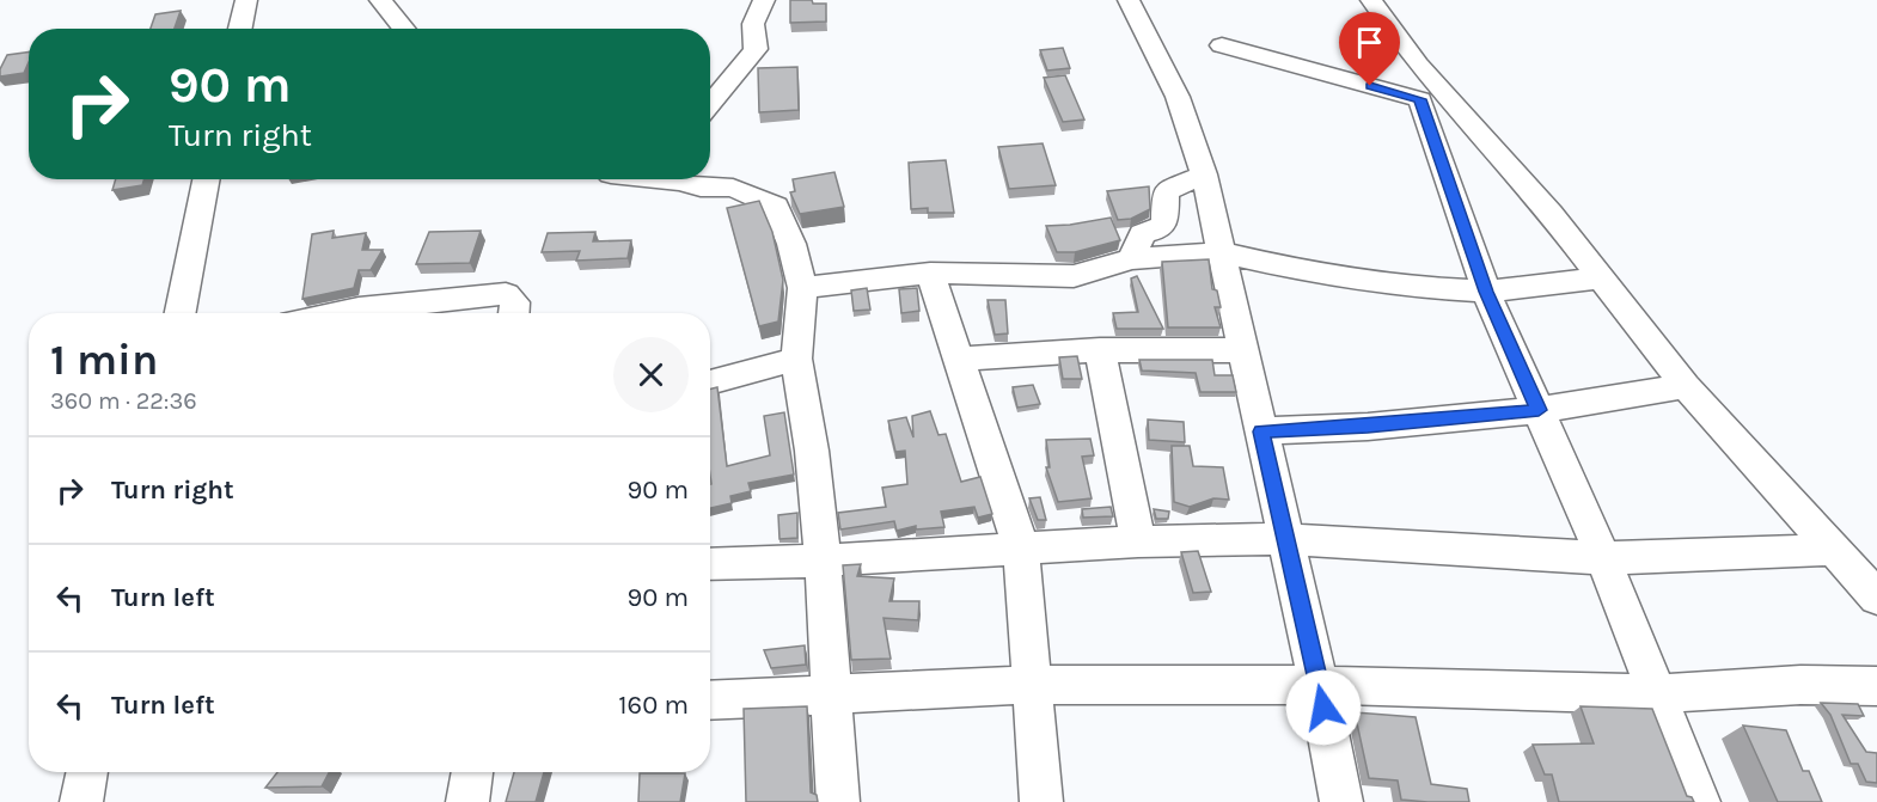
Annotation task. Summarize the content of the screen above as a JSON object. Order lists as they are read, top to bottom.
{
  "page": {
    "turn": ["90 m", "Turn right"],
    "heading": ["1 min", "360 m · 22:36"],
    "list": [
      {
        "name": "Turn right",
        "value": "90 m"
      },
      {
        "name": "Turn left",
        "value": "90 m"
      },
      {
        "name": "Turn left",
        "value": "160 m"
      }
    ]
  }
}
